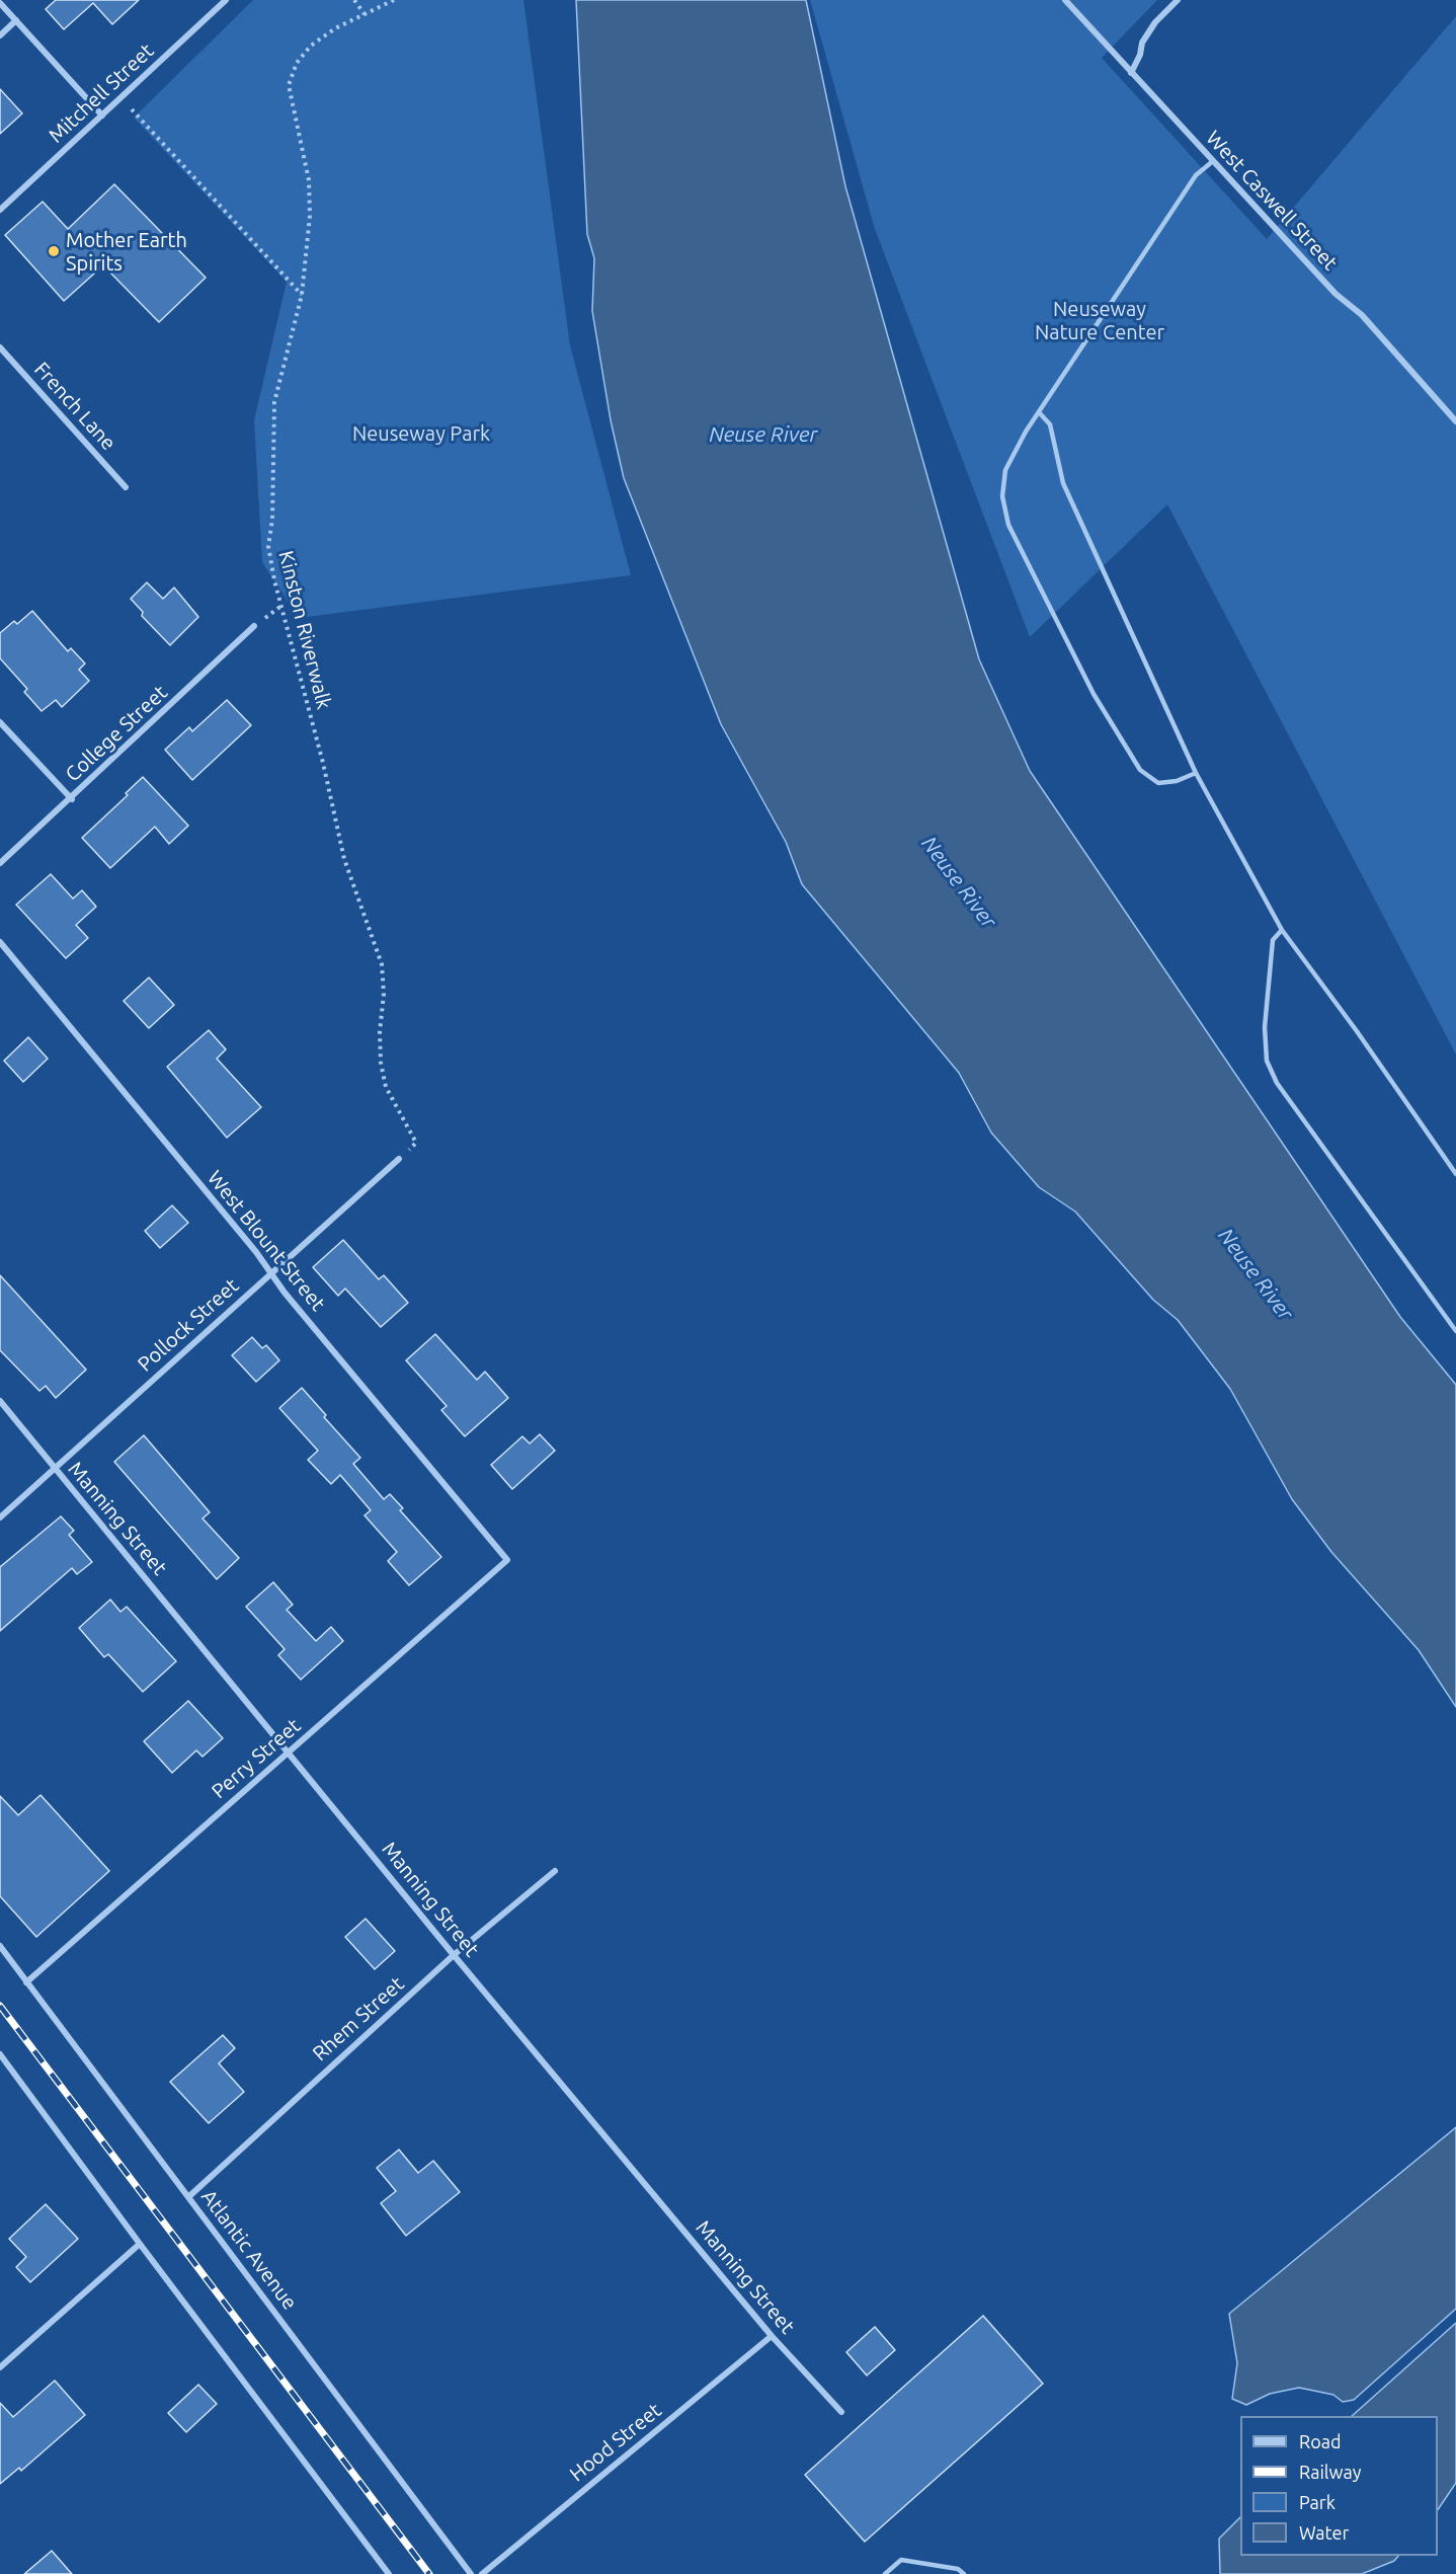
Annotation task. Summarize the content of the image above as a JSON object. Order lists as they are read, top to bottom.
{
  "streets": {
    "street": [
      "Mitchell Street",
      "West Caswell Street",
      "French Lane",
      "College Street",
      "West Blount Street",
      "Pollock Street",
      "Manning Street",
      "Perry Street",
      "Rhem Street",
      "Atlantic Avenue",
      "Hood Street"
    ],
    "path": ["Kinston Riverwalk"]
  },
  "crossings": [
    ["Kinston Riverwalk", "Pollock Street"],
    ["West Blount Street", "Pollock Street"],
    ["West Blount Street", "Perry Street"],
    ["Pollock Street", "Manning Street"],
    ["Manning Street", "Perry Street"],
    ["Manning Street", "Rhem Street"],
    ["Manning Street", "Hood Street"],
    ["Perry Street", "Atlantic Avenue"],
    ["Rhem Street", "Atlantic Avenue"]
  ],
  "water": ["Neuse River"],
  "parks": ["Neuseway Nature Center", "Neuseway Park"],
  "places": ["Mother Earth Spirits"],
  "legend": [
    "Road",
    "Railway",
    "Park",
    "Water"
  ]
}
